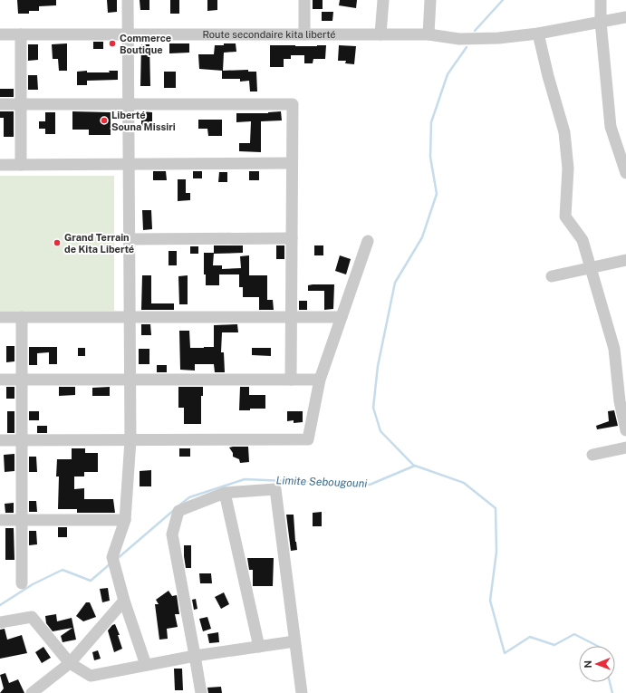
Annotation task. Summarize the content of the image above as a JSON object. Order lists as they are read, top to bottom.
{
  "streets": {
    "street": ["Route secondaire kita liberté"]
  },
  "water": ["Limite Sebougouni"],
  "places": ["Commerce Boutique", "Liberté Souna Missiri", "Grand Terrain de Kita Liberté"],
  "north": "left"
}
